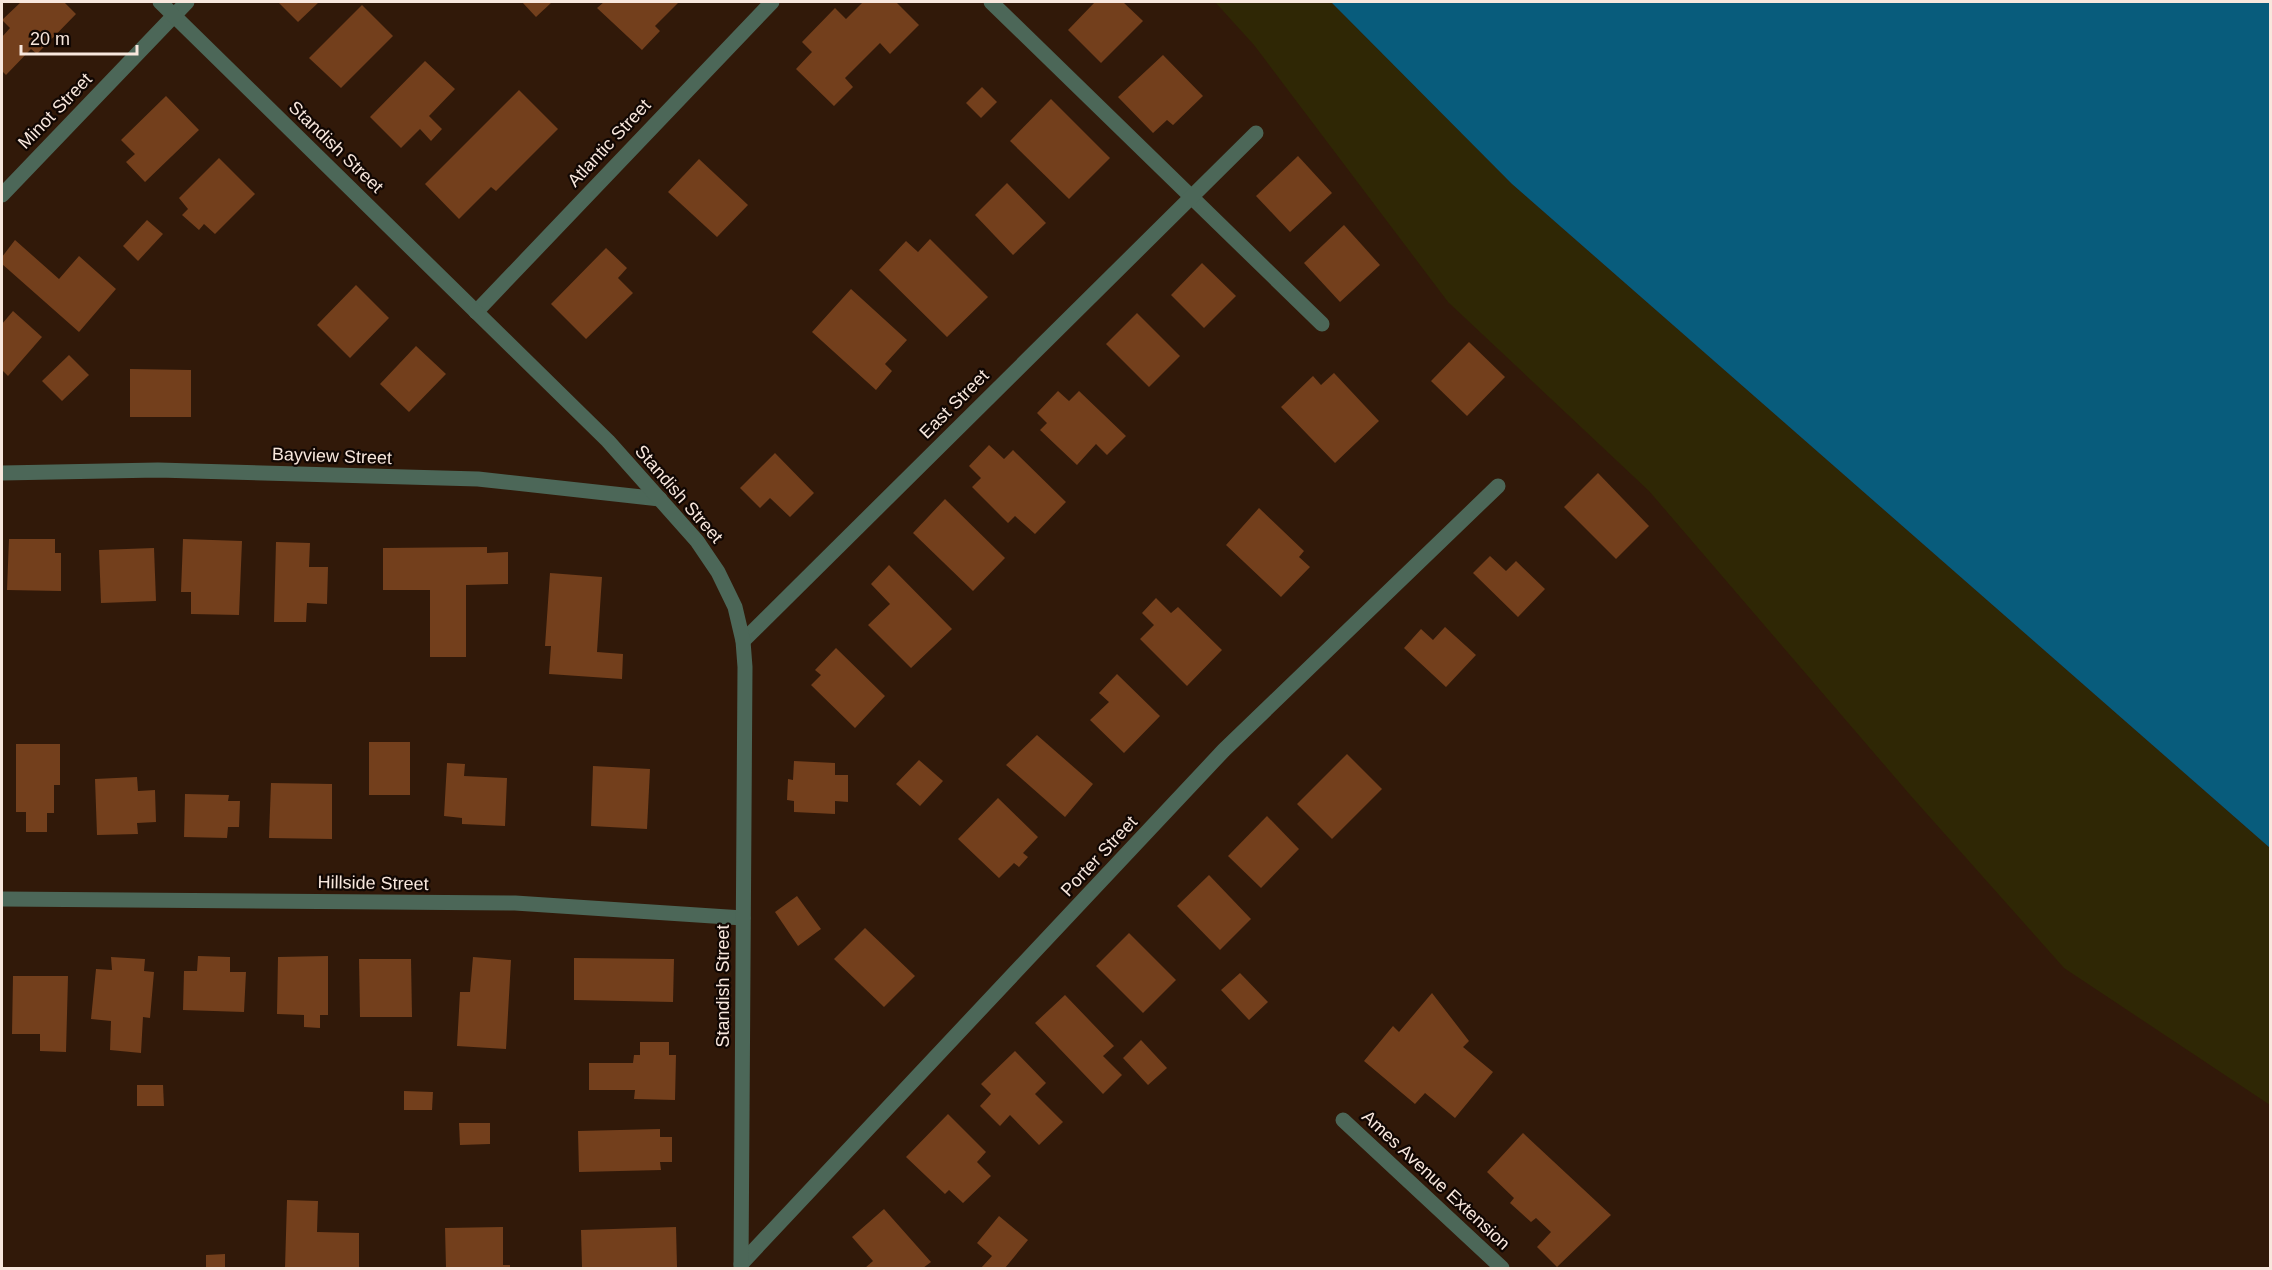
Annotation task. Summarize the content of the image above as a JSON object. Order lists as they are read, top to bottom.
{
  "streets": {
    "street": [
      "Minot Street",
      "Atlantic Street",
      "Standish Street",
      "East Street",
      "Bayview Street",
      "Porter Street",
      "Hillside Street",
      "Ames Avenue Extension"
    ]
  },
  "crossings": [
    ["Minot Street", "Standish Street"],
    ["Atlantic Street", "Standish Street"],
    ["Standish Street", "East Street"],
    ["Standish Street", "Bayview Street"],
    ["Standish Street", "Porter Street"],
    ["Standish Street", "Hillside Street"]
  ],
  "scale_bar": "20 m"
}
